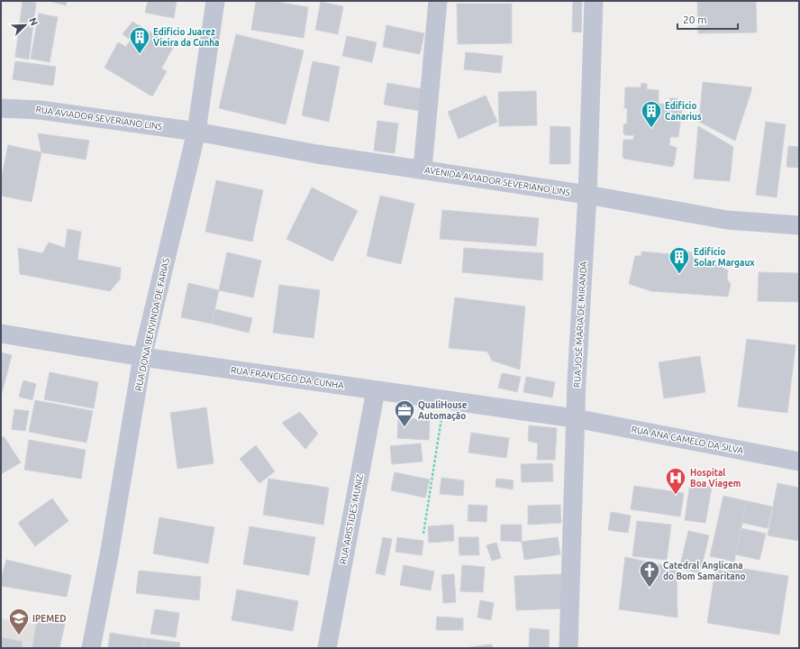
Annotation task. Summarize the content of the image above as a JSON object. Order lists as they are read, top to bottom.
{
  "streets": {
    "street": [
      "RUA AVIADOR SEVERIANO LINS",
      "AVENIDA AVIADOR SEVERIANO LINS",
      "RUA DONA BENVINDA DE FARIAS",
      "RUA JOSÉ MARIA DE MIRANDA",
      "RUA FRANCISCO DA CUNHA",
      "RUA ANA CAMELO DA SILVA",
      "RUA ARISTIDES MUNIZ"
    ]
  },
  "crossings": [
    ["RUA AVIADOR SEVERIANO LINS", "AVENIDA AVIADOR SEVERIANO LINS"],
    ["RUA AVIADOR SEVERIANO LINS", "RUA DONA BENVINDA DE FARIAS"],
    ["AVENIDA AVIADOR SEVERIANO LINS", "RUA DONA BENVINDA DE FARIAS"],
    ["AVENIDA AVIADOR SEVERIANO LINS", "RUA JOSÉ MARIA DE MIRANDA"],
    ["RUA DONA BENVINDA DE FARIAS", "RUA FRANCISCO DA CUNHA"],
    ["RUA JOSÉ MARIA DE MIRANDA", "RUA FRANCISCO DA CUNHA"],
    ["RUA JOSÉ MARIA DE MIRANDA", "RUA ANA CAMELO DA SILVA"],
    ["RUA FRANCISCO DA CUNHA", "RUA ANA CAMELO DA SILVA"],
    ["RUA FRANCISCO DA CUNHA", "RUA ARISTIDES MUNIZ"]
  ],
  "places": {
    "building": ["Edifício Juarez Vieira da Cunha", "Edifício Canarius", "Edifício Solar Margaux"],
    "office": ["QualiHouse Automação"],
    "hospital": ["Hospital Boa Viagem"],
    "church": ["Catedral Anglicana do Bom Samaritano"],
    "school or university": ["IPEMED"]
  },
  "scale_bar": "20 m",
  "north": "top right"
}
